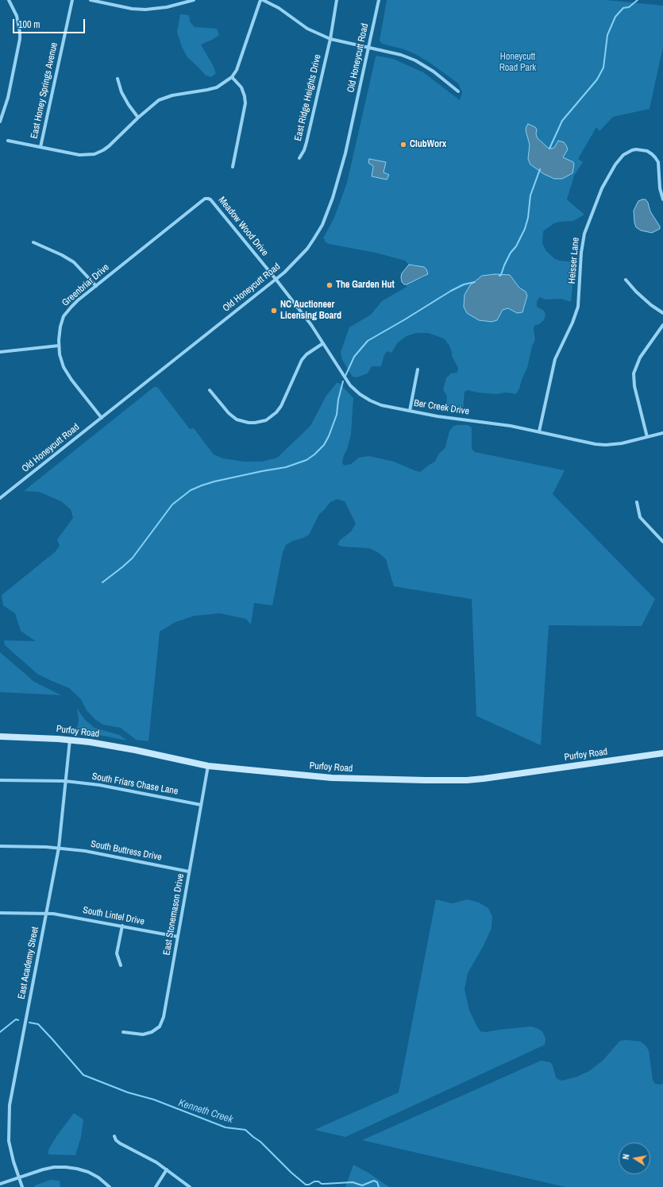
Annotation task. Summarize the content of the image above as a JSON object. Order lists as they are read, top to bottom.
{
  "streets": {
    "street": [
      "Old Honeycutt Road",
      "East Honey Springs Avenue",
      "East Ridge Heights Drive",
      "Meadow Wood Drive",
      "Heisser Lane",
      "Greenbriar Drive",
      "Ber Creek Drive",
      "Purfoy Road",
      "South Friars Chase Lane",
      "South Buttress Drive",
      "East Stonemason Drive",
      "South Lintel Drive",
      "East Academy Street"
    ]
  },
  "crossings": [
    ["Old Honeycutt Road", "Meadow Wood Drive"],
    ["Old Honeycutt Road", "Greenbriar Drive"],
    ["Old Honeycutt Road", "Ber Creek Drive"],
    ["Meadow Wood Drive", "Greenbriar Drive"],
    ["Meadow Wood Drive", "Ber Creek Drive"],
    ["Heisser Lane", "Ber Creek Drive"],
    ["Purfoy Road", "East Stonemason Drive"],
    ["Purfoy Road", "East Academy Street"],
    ["South Friars Chase Lane", "East Stonemason Drive"],
    ["South Friars Chase Lane", "East Academy Street"],
    ["South Buttress Drive", "East Stonemason Drive"],
    ["South Buttress Drive", "East Academy Street"],
    ["East Stonemason Drive", "South Lintel Drive"],
    ["South Lintel Drive", "East Academy Street"]
  ],
  "water": ["Kenneth Creek"],
  "parks": ["Honeycutt Road Park"],
  "places": ["ClubWorx", "The Garden Hut", "NC Auctioneer Licensing Board"],
  "scale_bar": "100 m",
  "north": "left"
}
